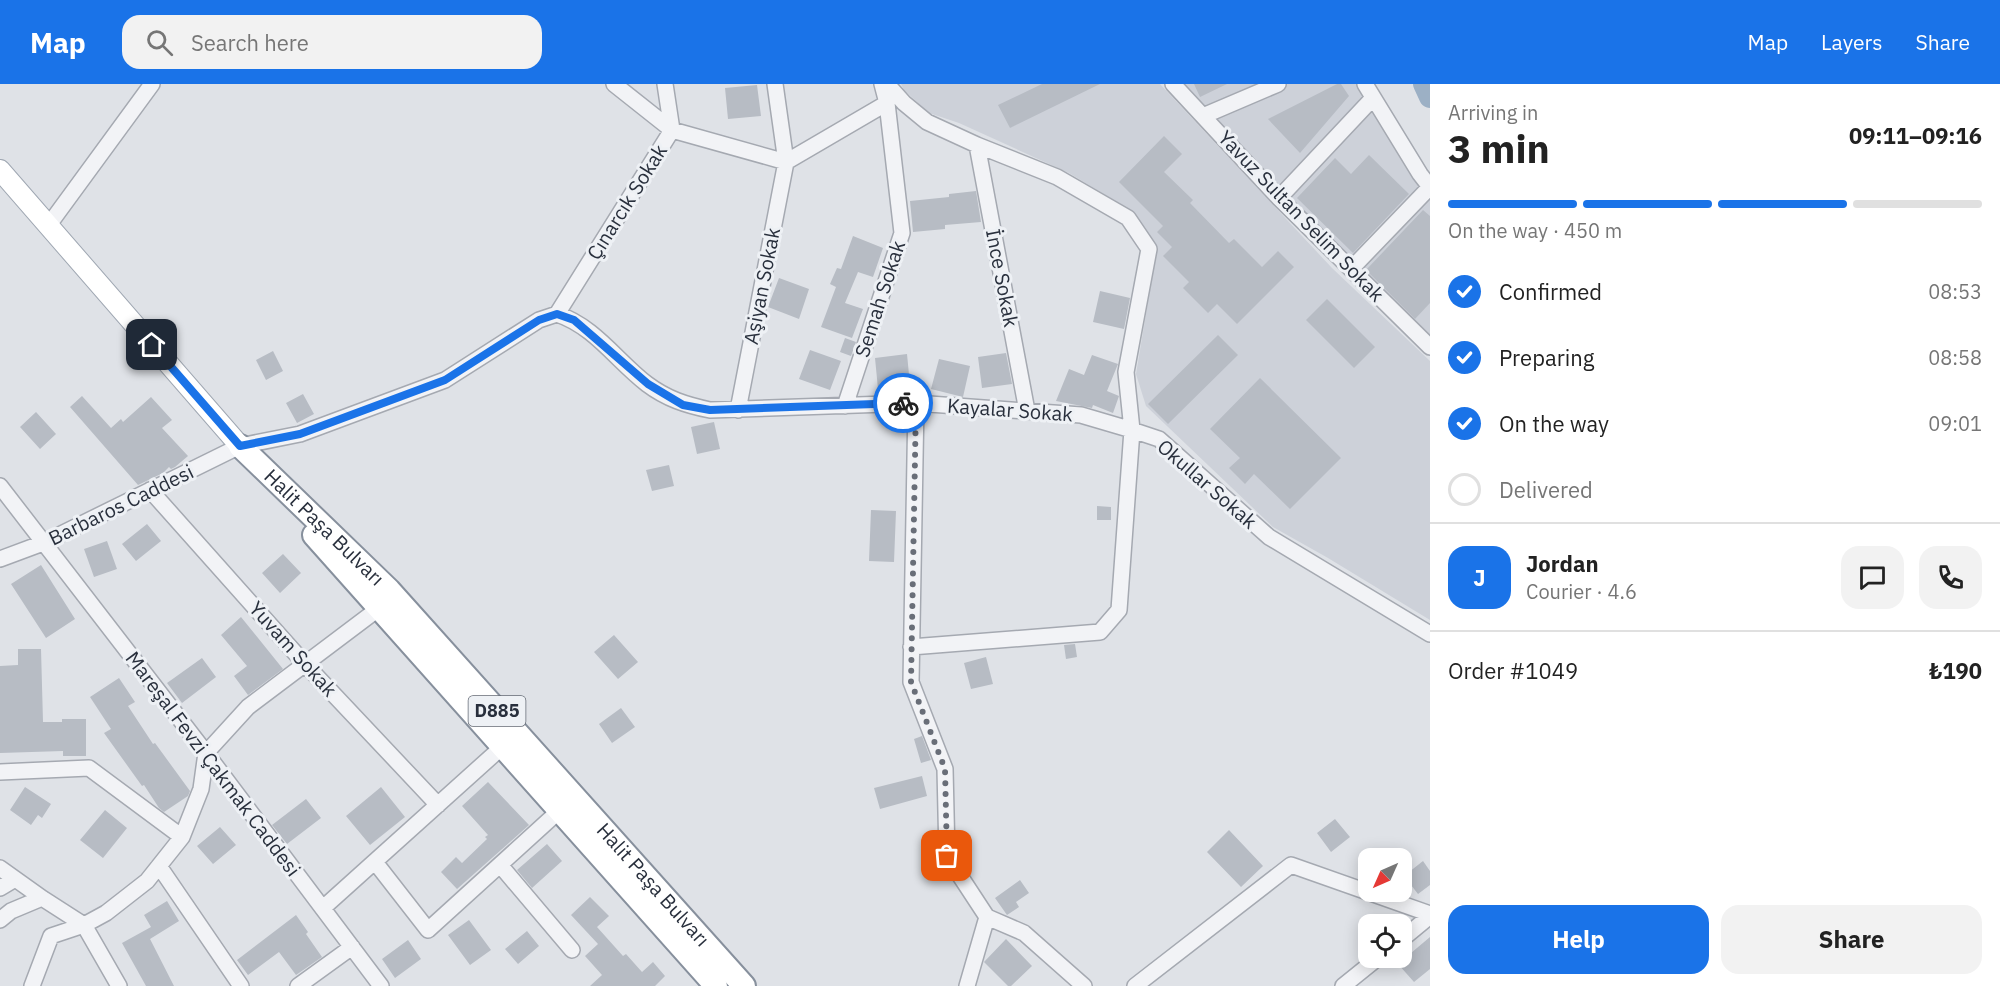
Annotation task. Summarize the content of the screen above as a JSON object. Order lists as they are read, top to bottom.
{
  "streets": {
    "highway": ["Halit Paşa Bulvarı", "D885"],
    "street": [
      "Çınarcık Sokak",
      "Yavuz Sultan Selim Sokak",
      "İnce Sokak",
      "Aşiyan Sokak",
      "Semah Sokak",
      "Kayalar Sokak",
      "Okullar Sokak",
      "Barbaros Caddesi",
      "Yuvam Sokak",
      "Mareşal Fevzi Çakmak Caddesi"
    ]
  },
  "crossings": [
    ["Çınarcık Sokak", "Kayalar Sokak"],
    ["Çınarcık Sokak", "Barbaros Caddesi"],
    ["İnce Sokak", "Kayalar Sokak"],
    ["Aşiyan Sokak", "Kayalar Sokak"],
    ["Semah Sokak", "Kayalar Sokak"],
    ["Kayalar Sokak", "Okullar Sokak"],
    ["Kayalar Sokak", "Barbaros Caddesi"],
    ["Barbaros Caddesi", "Halit Paşa Bulvarı"],
    ["Barbaros Caddesi", "Yuvam Sokak"],
    ["Barbaros Caddesi", "D885"],
    ["Barbaros Caddesi", "Mareşal Fevzi Çakmak Caddesi"],
    ["Halit Paşa Bulvarı", "D885"]
  ],
  "north": "bottom left",
  "page": {
    "header": "Map",
    "search": "Search here",
    "nav": ["Map", "Layers", "Share"],
    "heading": ["3 min", "Arriving in", "09:11–09:16"],
    "panel": [
      "Jordan",
      "Courier · 4.6",
      "Order #1049",
      "₺190"
    ],
    "bar": "On the way · 450 m",
    "list": [
      ["Confirmed", "08:53"],
      ["Preparing", "08:58"],
      ["On the way", "09:01"],
      "Delivered"
    ],
    "round": "J",
    "buttons": ["Help", "Share"]
  }
}
